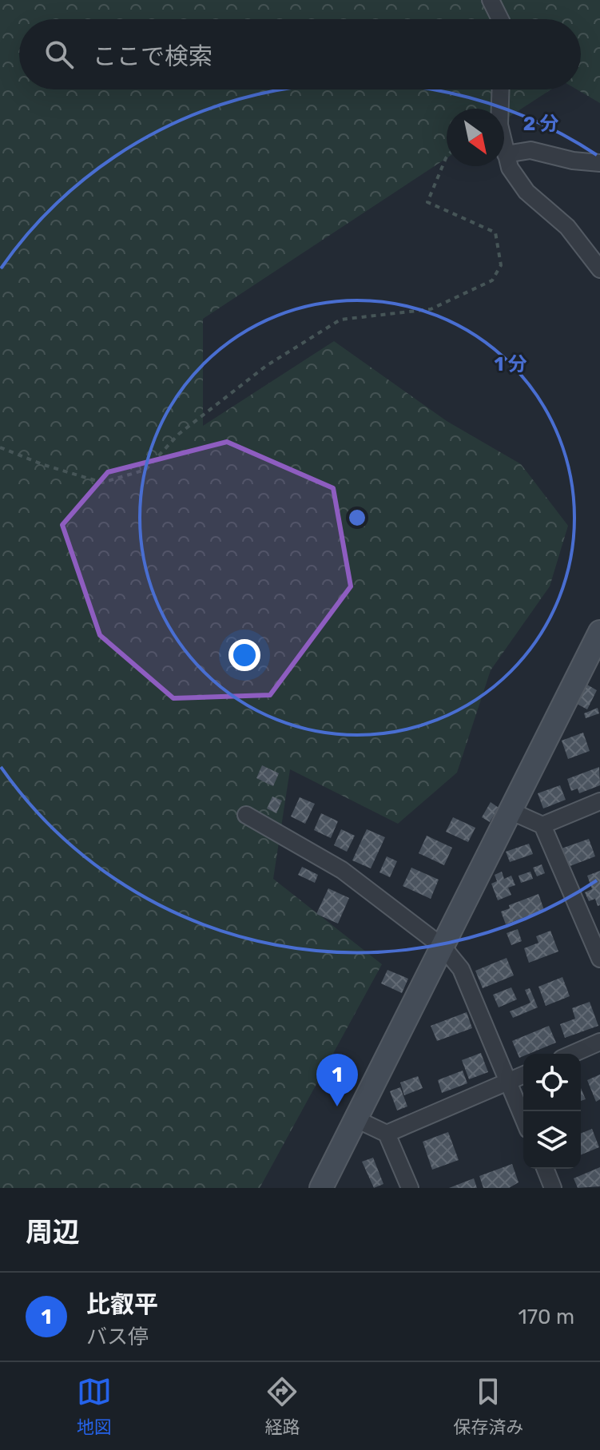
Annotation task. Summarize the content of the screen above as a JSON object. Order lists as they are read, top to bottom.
{
  "north": "bottom right",
  "page": {
    "search": "ここで検索",
    "pins": "1",
    "heading": "周辺",
    "list": [
      {
        "mark": "1",
        "name": "比叡平",
        "note": "バス停",
        "value": "170 m"
      }
    ],
    "nav": ["地図", "経路", "保存済み"]
  },
  "rings": ["2 分", "1 分"]
}
